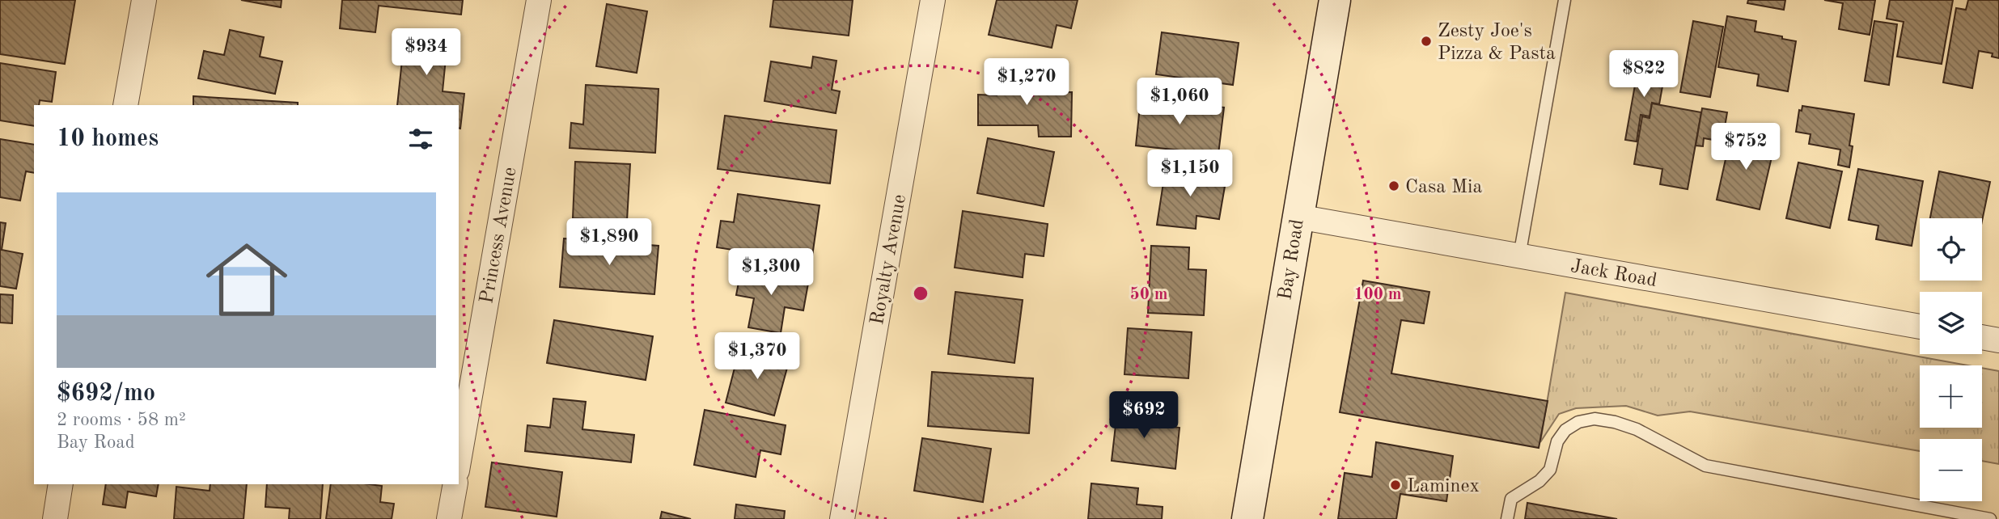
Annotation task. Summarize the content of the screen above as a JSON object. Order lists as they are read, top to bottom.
{
  "streets": {
    "main road": ["Bay Road"],
    "street": ["Princess Avenue", "Royalty Avenue", "Jack Road"]
  },
  "crossings": [
    ["Bay Road", "Jack Road"]
  ],
  "places": ["Zesty Joe's Pizza & Pasta", "Casa Mia", "Laminex"],
  "page": {
    "price": [
      "$934",
      "$822",
      "$1,270",
      "$1,060",
      "$752",
      "$1,150",
      "$1,890",
      "$1,300",
      "$1,370",
      "$692"
    ],
    "heading": "10 homes",
    "list": [
      {
        "name": "$692/mo",
        "note": "2 rooms · 58 m² · Bay Road"
      }
    ],
    "map_buttons": ["+", "−"]
  },
  "rings": ["50 m", "100 m"]
}
